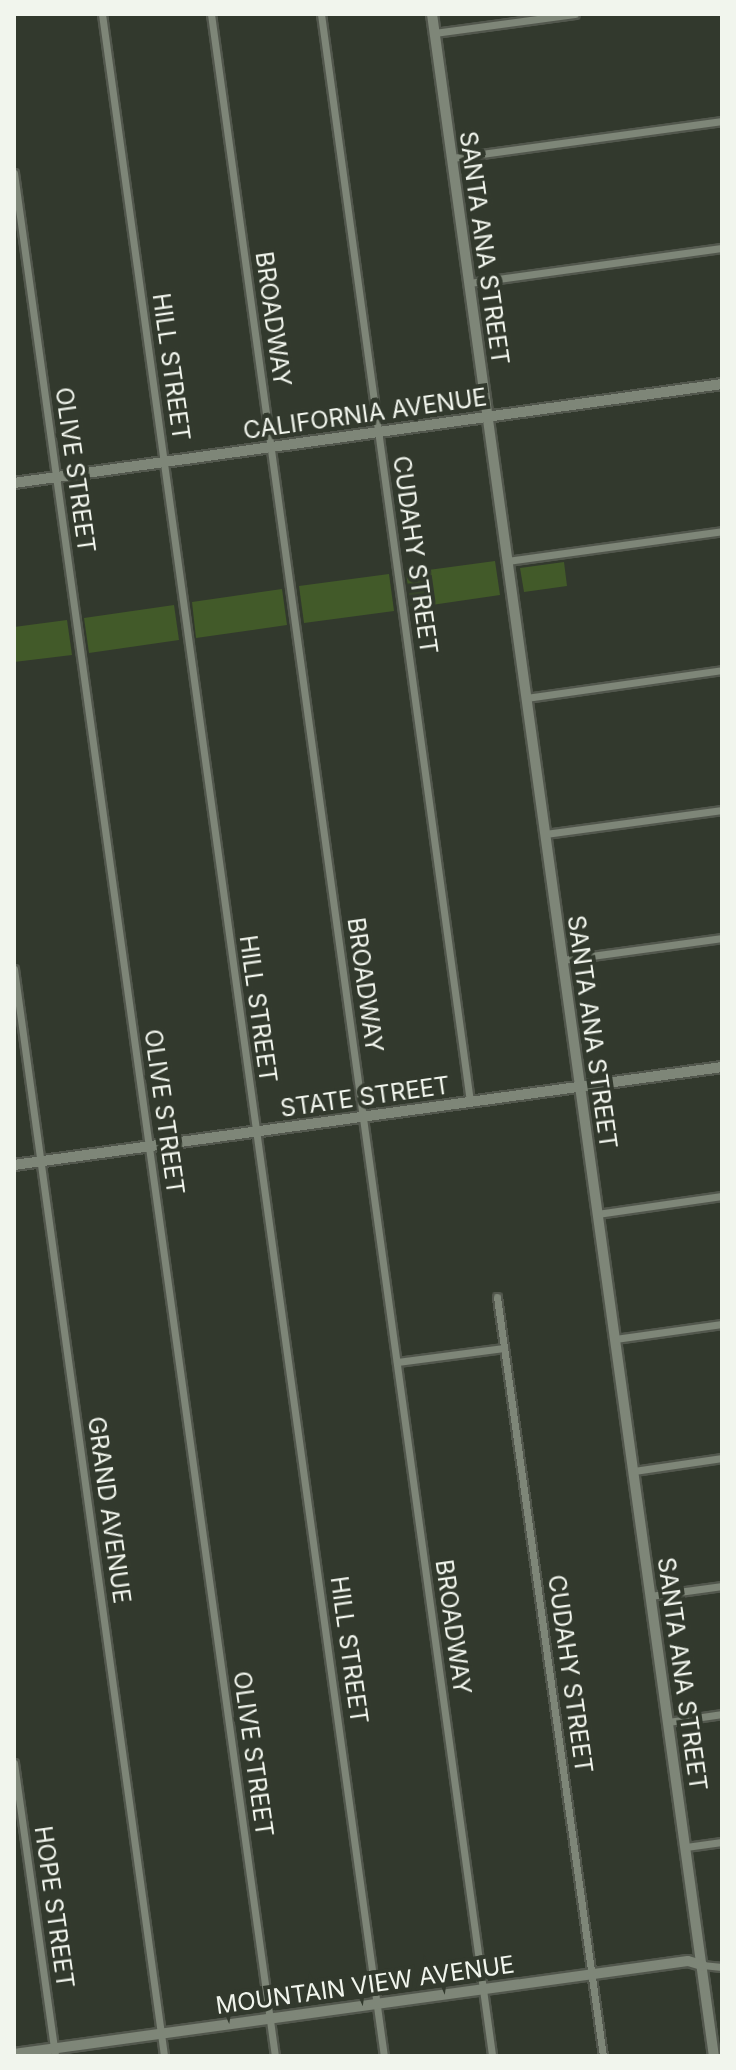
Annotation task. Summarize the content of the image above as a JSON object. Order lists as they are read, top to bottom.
{
  "streets": {
    "street": [
      "SANTA ANA STREET",
      "BROADWAY",
      "HILL STREET",
      "CALIFORNIA AVENUE",
      "OLIVE STREET",
      "CUDAHY STREET",
      "STATE STREET",
      "GRAND AVENUE",
      "HOPE STREET",
      "MOUNTAIN VIEW AVENUE"
    ]
  },
  "crossings": [
    ["SANTA ANA STREET", "CALIFORNIA AVENUE"],
    ["SANTA ANA STREET", "STATE STREET"],
    ["SANTA ANA STREET", "MOUNTAIN VIEW AVENUE"],
    ["BROADWAY", "CALIFORNIA AVENUE"],
    ["BROADWAY", "STATE STREET"],
    ["BROADWAY", "MOUNTAIN VIEW AVENUE"],
    ["HILL STREET", "CALIFORNIA AVENUE"],
    ["HILL STREET", "STATE STREET"],
    ["HILL STREET", "MOUNTAIN VIEW AVENUE"],
    ["CALIFORNIA AVENUE", "OLIVE STREET"],
    ["CALIFORNIA AVENUE", "CUDAHY STREET"],
    ["OLIVE STREET", "STATE STREET"],
    ["OLIVE STREET", "MOUNTAIN VIEW AVENUE"],
    ["CUDAHY STREET", "STATE STREET"],
    ["CUDAHY STREET", "MOUNTAIN VIEW AVENUE"],
    ["STATE STREET", "GRAND AVENUE"],
    ["GRAND AVENUE", "MOUNTAIN VIEW AVENUE"],
    ["HOPE STREET", "MOUNTAIN VIEW AVENUE"]
  ]
}
